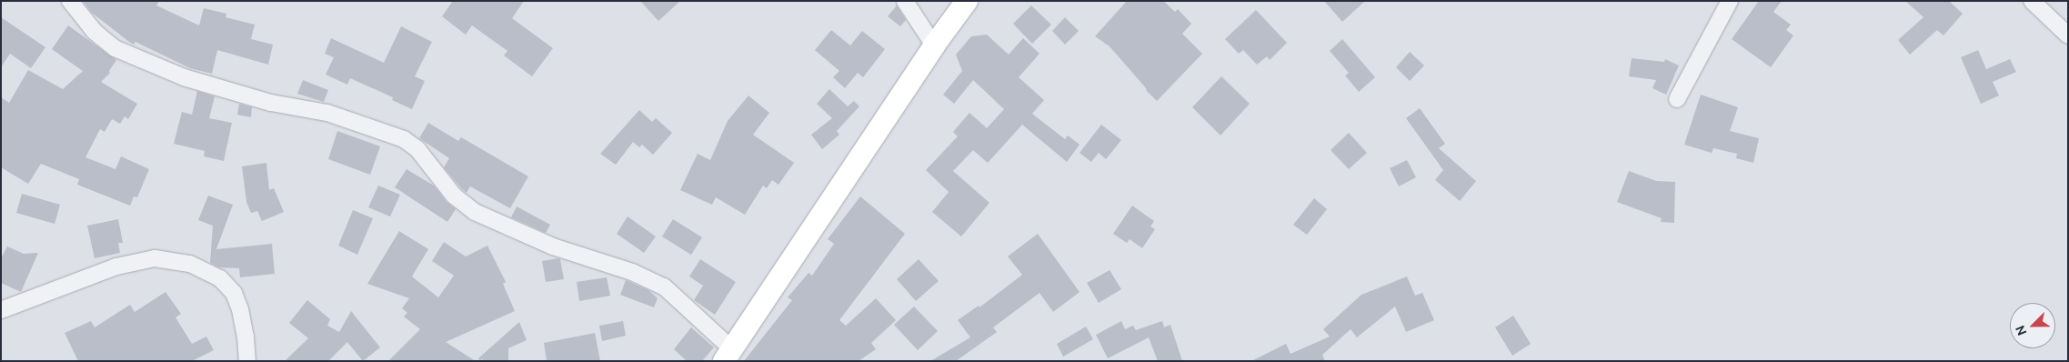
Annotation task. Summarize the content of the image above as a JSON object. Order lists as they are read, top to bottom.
{
  "north": "bottom left"
}
